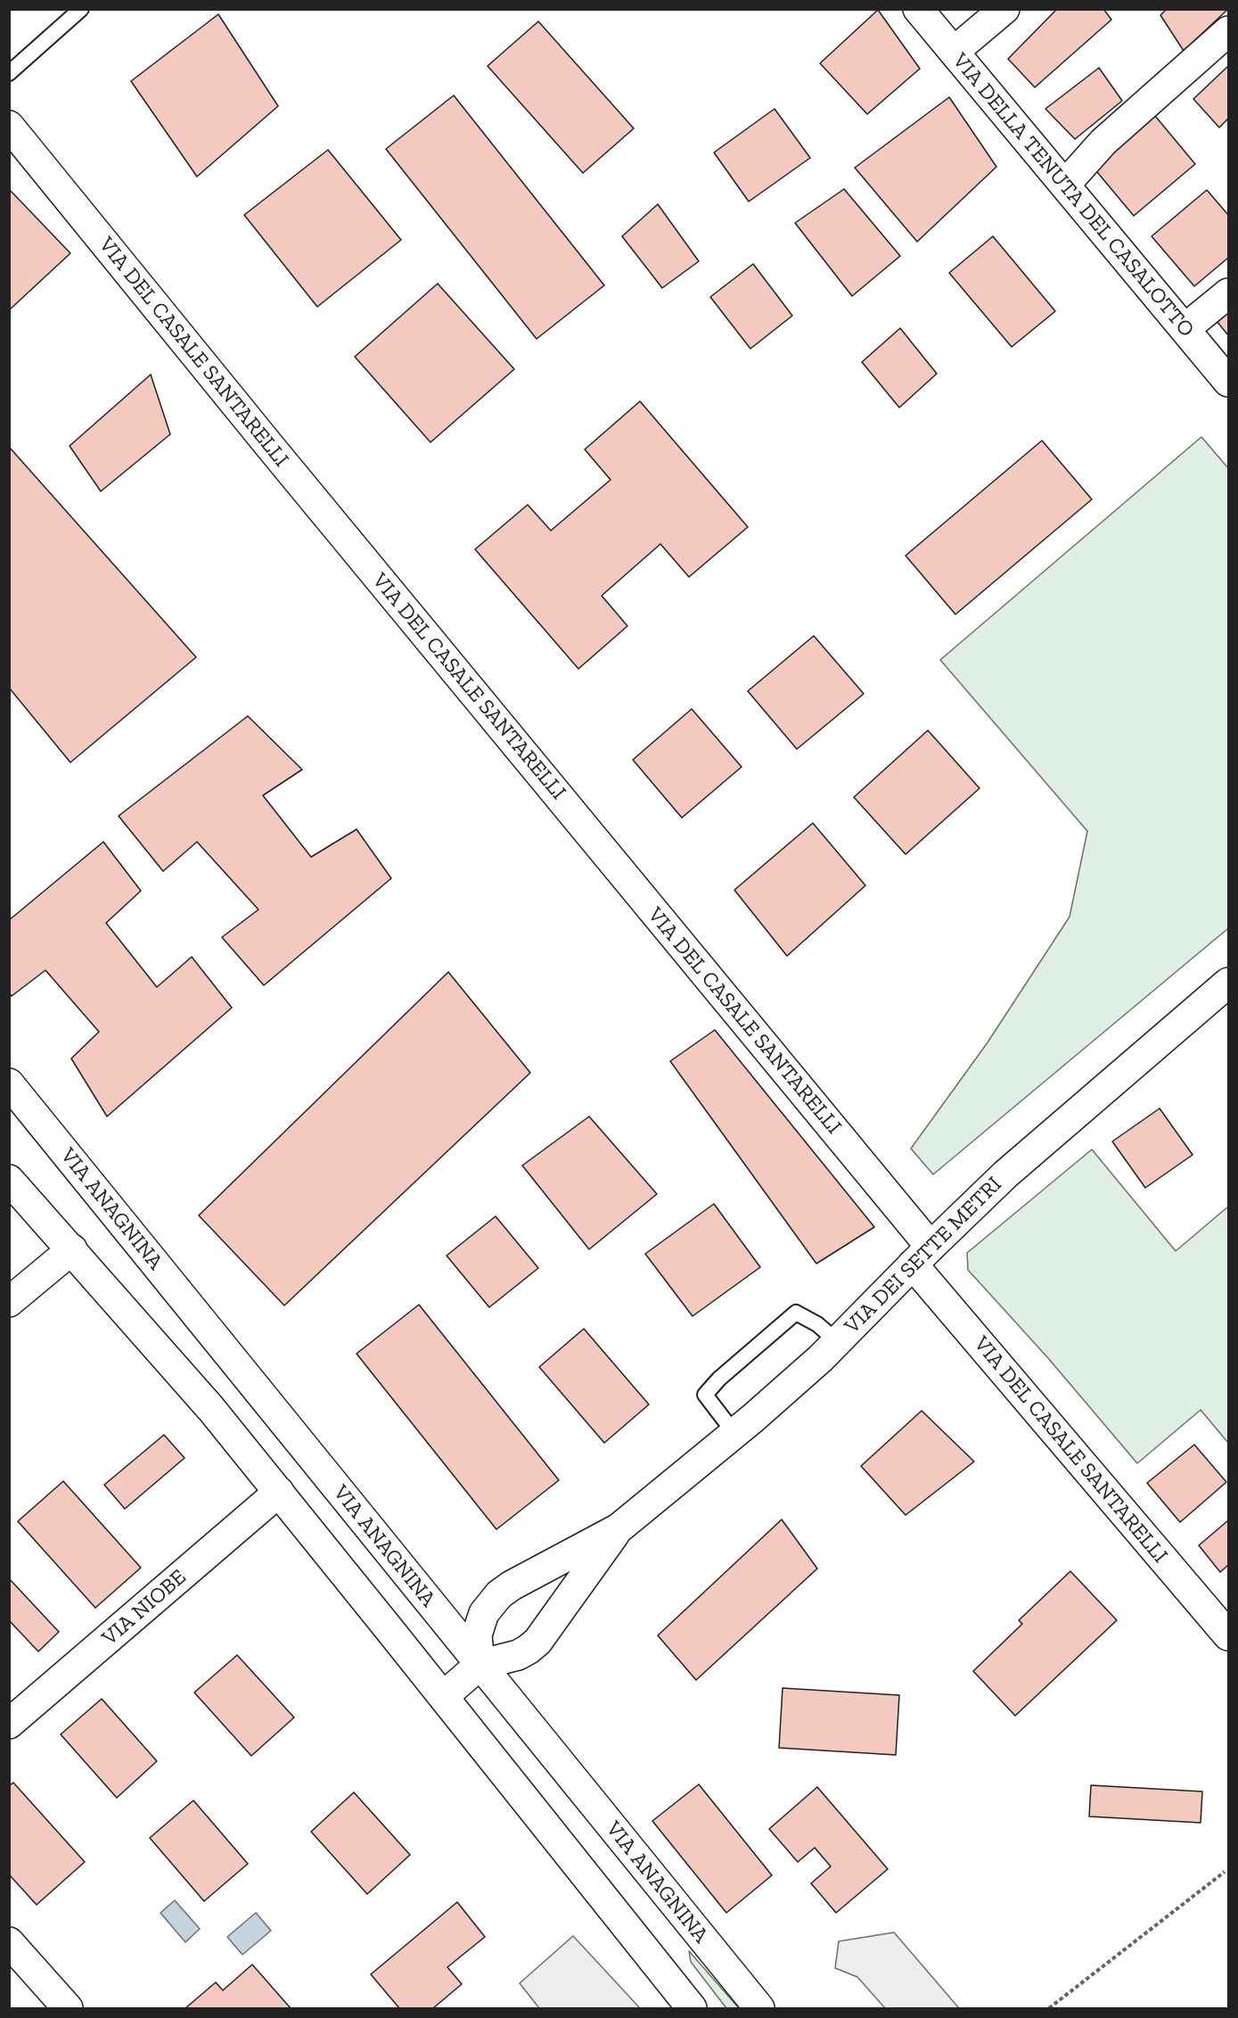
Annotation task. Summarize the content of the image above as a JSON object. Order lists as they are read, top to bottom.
{
  "streets": {
    "street": [
      "VIA DELLA TENUTA DEL CASALOTTO",
      "VIA DEL CASALE SANTARELLI",
      "VIA ANAGNINA",
      "VIA DEI SETTE METRI",
      "VIA NIOBE"
    ]
  },
  "crossings": [
    ["VIA DEL CASALE SANTARELLI", "VIA DEI SETTE METRI"],
    ["VIA ANAGNINA", "VIA DEI SETTE METRI"]
  ]
}
